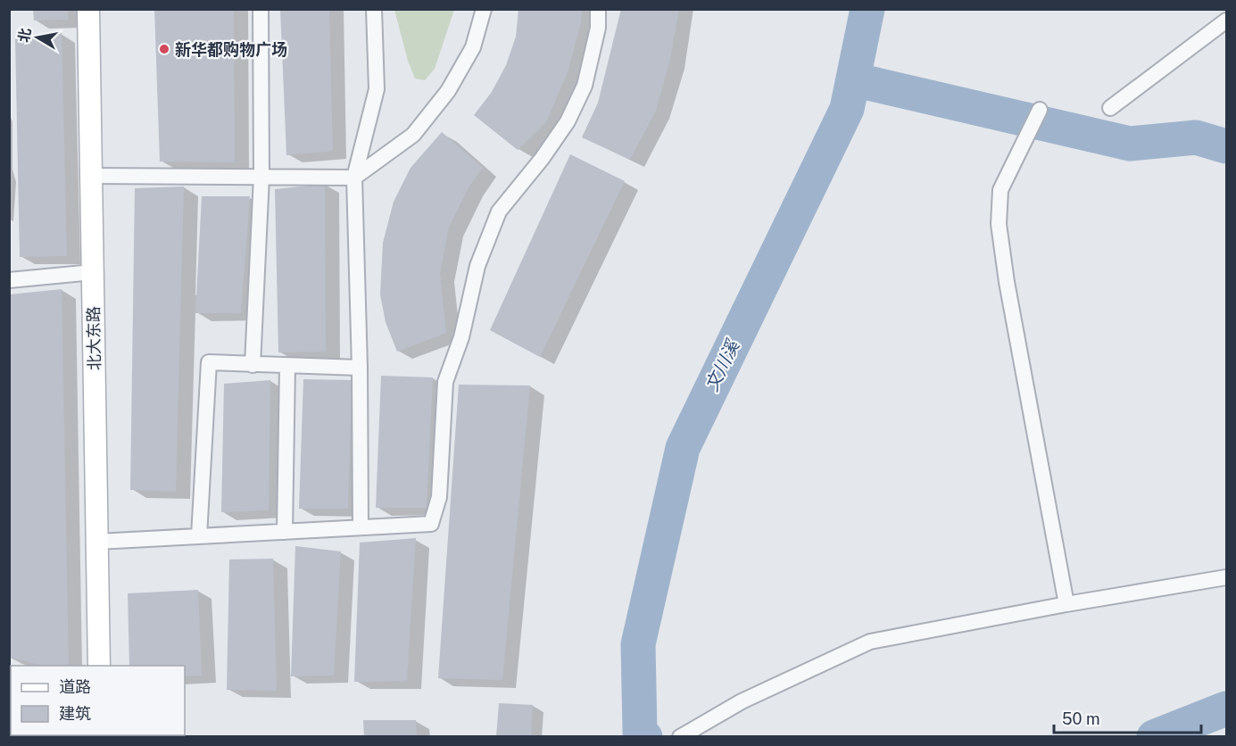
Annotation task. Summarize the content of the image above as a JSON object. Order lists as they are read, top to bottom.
{
  "streets": {
    "main road": ["北大东路"]
  },
  "water": ["文川溪"],
  "places": ["新华都购物广场"],
  "legend": ["道路", "建筑"],
  "scale_bar": "50 m",
  "north": "left"
}
